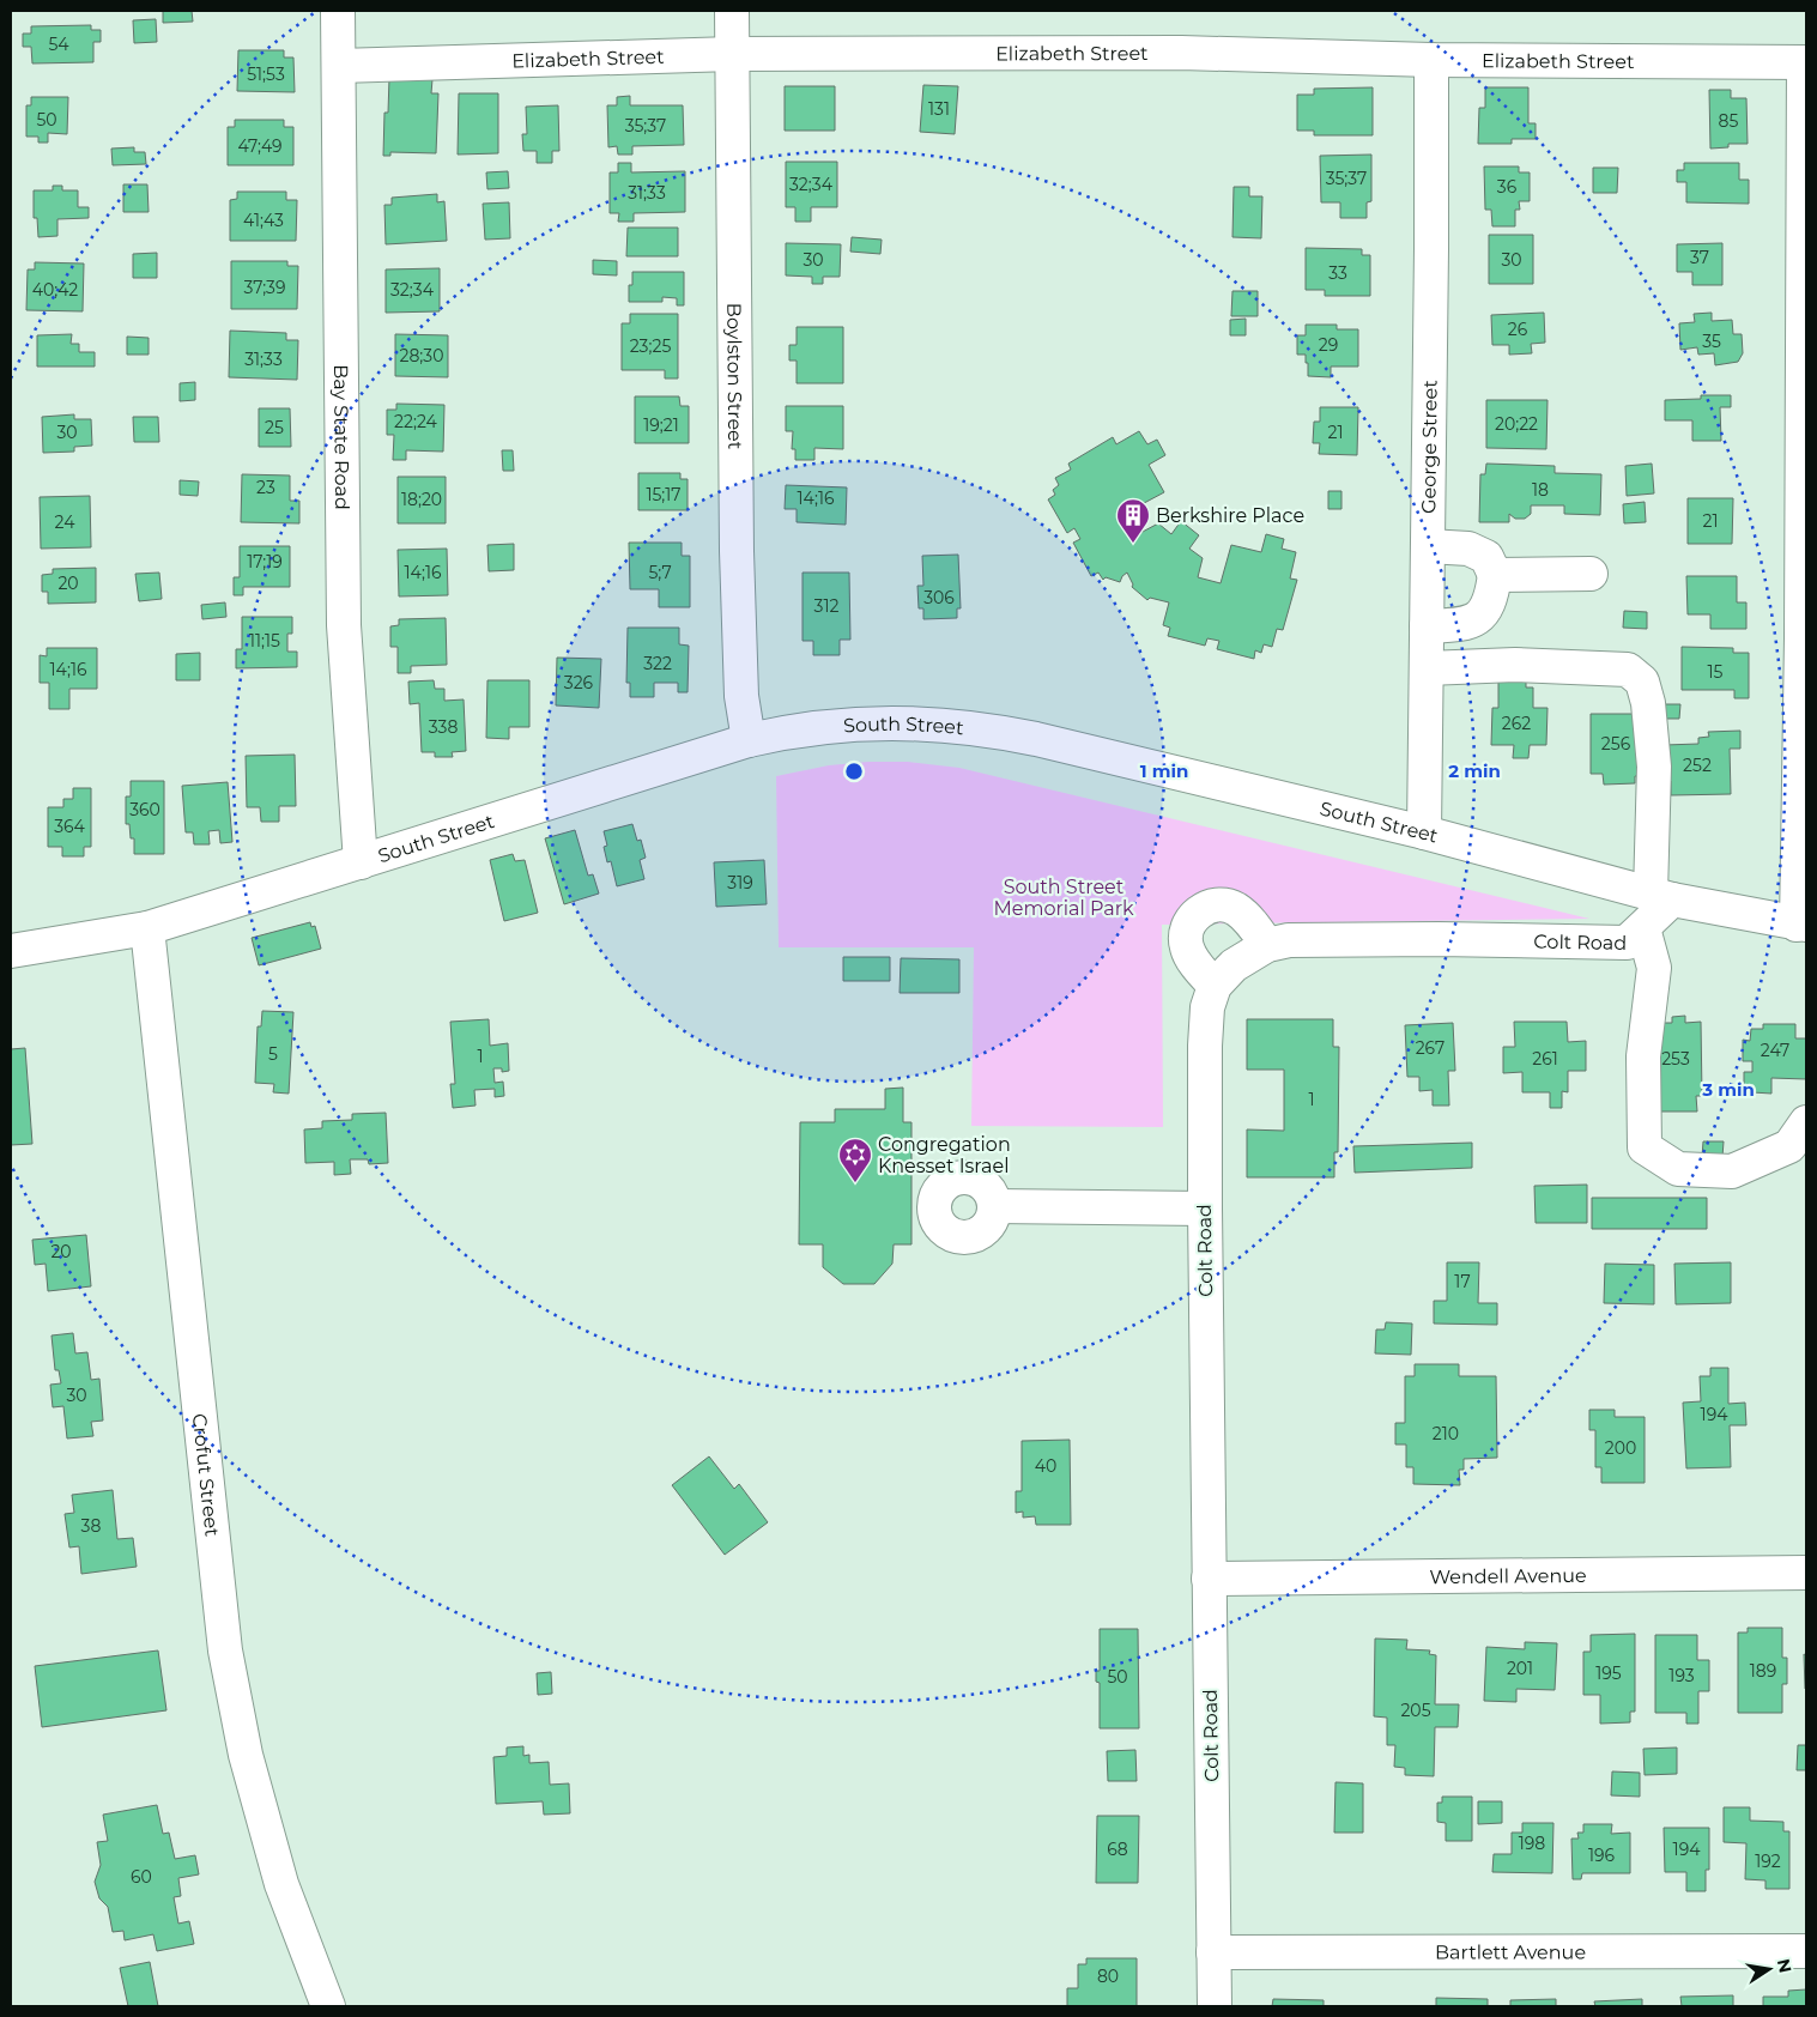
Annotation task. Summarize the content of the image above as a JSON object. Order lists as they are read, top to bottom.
{
  "streets": {
    "main road": [
      "Elizabeth Street",
      "Boylston Street",
      "Bay State Road",
      "George Street",
      "South Street",
      "Colt Road",
      "Crofut Street",
      "Wendell Avenue",
      "Bartlett Avenue"
    ]
  },
  "crossings": [
    ["Elizabeth Street", "Boylston Street"],
    ["Elizabeth Street", "Bay State Road"],
    ["Elizabeth Street", "George Street"],
    ["Boylston Street", "South Street"],
    ["Bay State Road", "South Street"],
    ["George Street", "South Street"],
    ["South Street", "Colt Road"],
    ["South Street", "Crofut Street"],
    ["Colt Road", "Wendell Avenue"],
    ["Colt Road", "Bartlett Avenue"]
  ],
  "parks": ["South Street Memorial Park"],
  "places": {
    "building": ["Berkshire Place"],
    "synagogue": ["Congregation Knesset Israel"]
  },
  "house_numbers": [
    "54",
    "51;53",
    "131",
    "50",
    "85",
    "35;37",
    "47;49",
    "35;37",
    "32;34",
    "36",
    "31;33",
    "41;43",
    "37",
    "30",
    "30",
    "33",
    "37;39",
    "40;42",
    "32;34",
    "26",
    "35",
    "29",
    "23;25",
    "28;30",
    "31;33",
    "22;24",
    "20;22",
    "19;21",
    "25",
    "30",
    "21",
    "23",
    "18",
    "15;17",
    "14;16",
    "18;20",
    "21",
    "24",
    "17;19",
    "14;16",
    "5;7",
    "20",
    "306",
    "312",
    "11;15",
    "322",
    "14;16",
    "15",
    "326",
    "262",
    "338",
    "256",
    "252",
    "360",
    "364",
    "319",
    "267",
    "247",
    "5",
    "1",
    "261",
    "253",
    "1",
    "20",
    "17",
    "30",
    "194",
    "210",
    "200",
    "40",
    "38",
    "201",
    "189",
    "195",
    "193",
    "50",
    "205",
    "198",
    "68",
    "194",
    "196",
    "192",
    "60",
    "80"
  ],
  "north": "right",
  "rings": ["1 min", "2 min", "3 min"]
}
